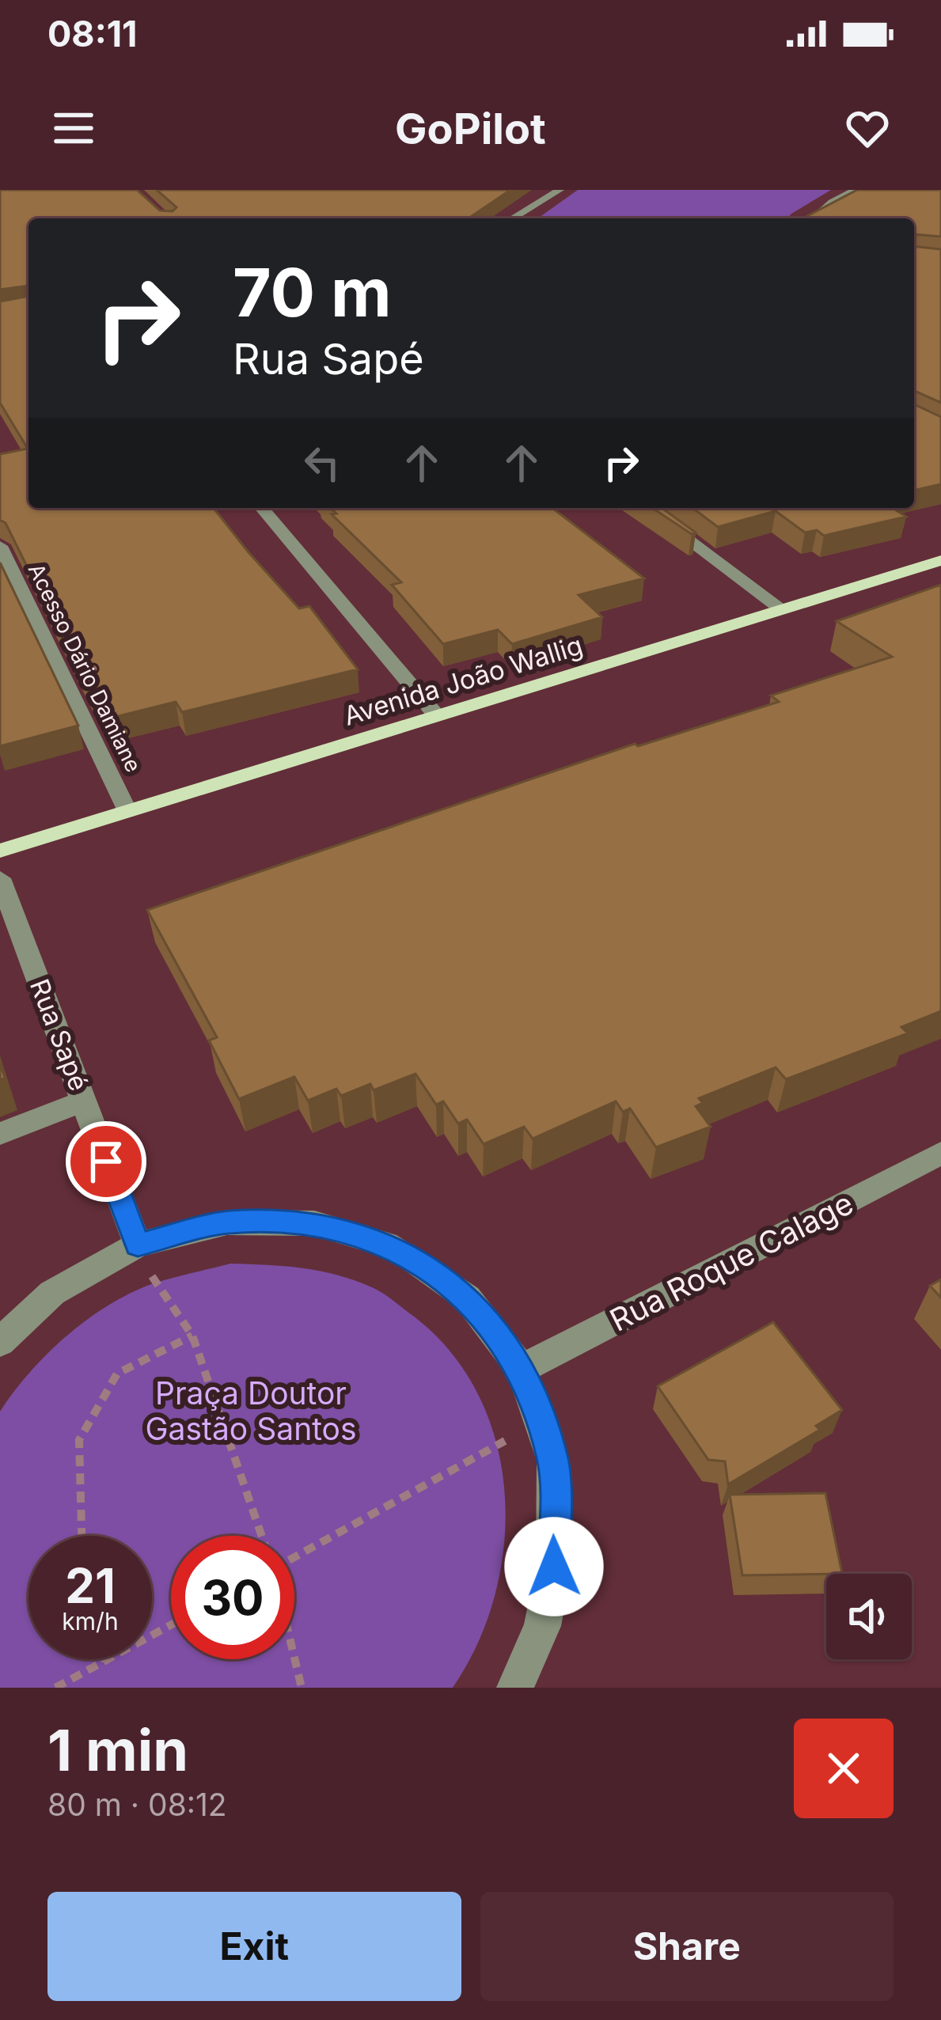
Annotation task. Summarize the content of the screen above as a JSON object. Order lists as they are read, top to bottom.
{
  "streets": {
    "main road": ["Avenida João Wallig"],
    "street": ["Acesso Dário Damiane", "Rua Sapé", "Rua Roque Calage"]
  },
  "crossings": [
    ["Acesso Dário Damiane", "Avenida João Wallig"]
  ],
  "parks": ["Praça Doutor Gastão Santos"],
  "page": {
    "status": "08:11",
    "header": "GoPilot",
    "turn": ["70 m", "Rua Sapé"],
    "speed": "21 km/h",
    "limit": "30",
    "heading": ["1 min", "80 m · 08:12"],
    "buttons": ["Exit", "Share"]
  }
}
